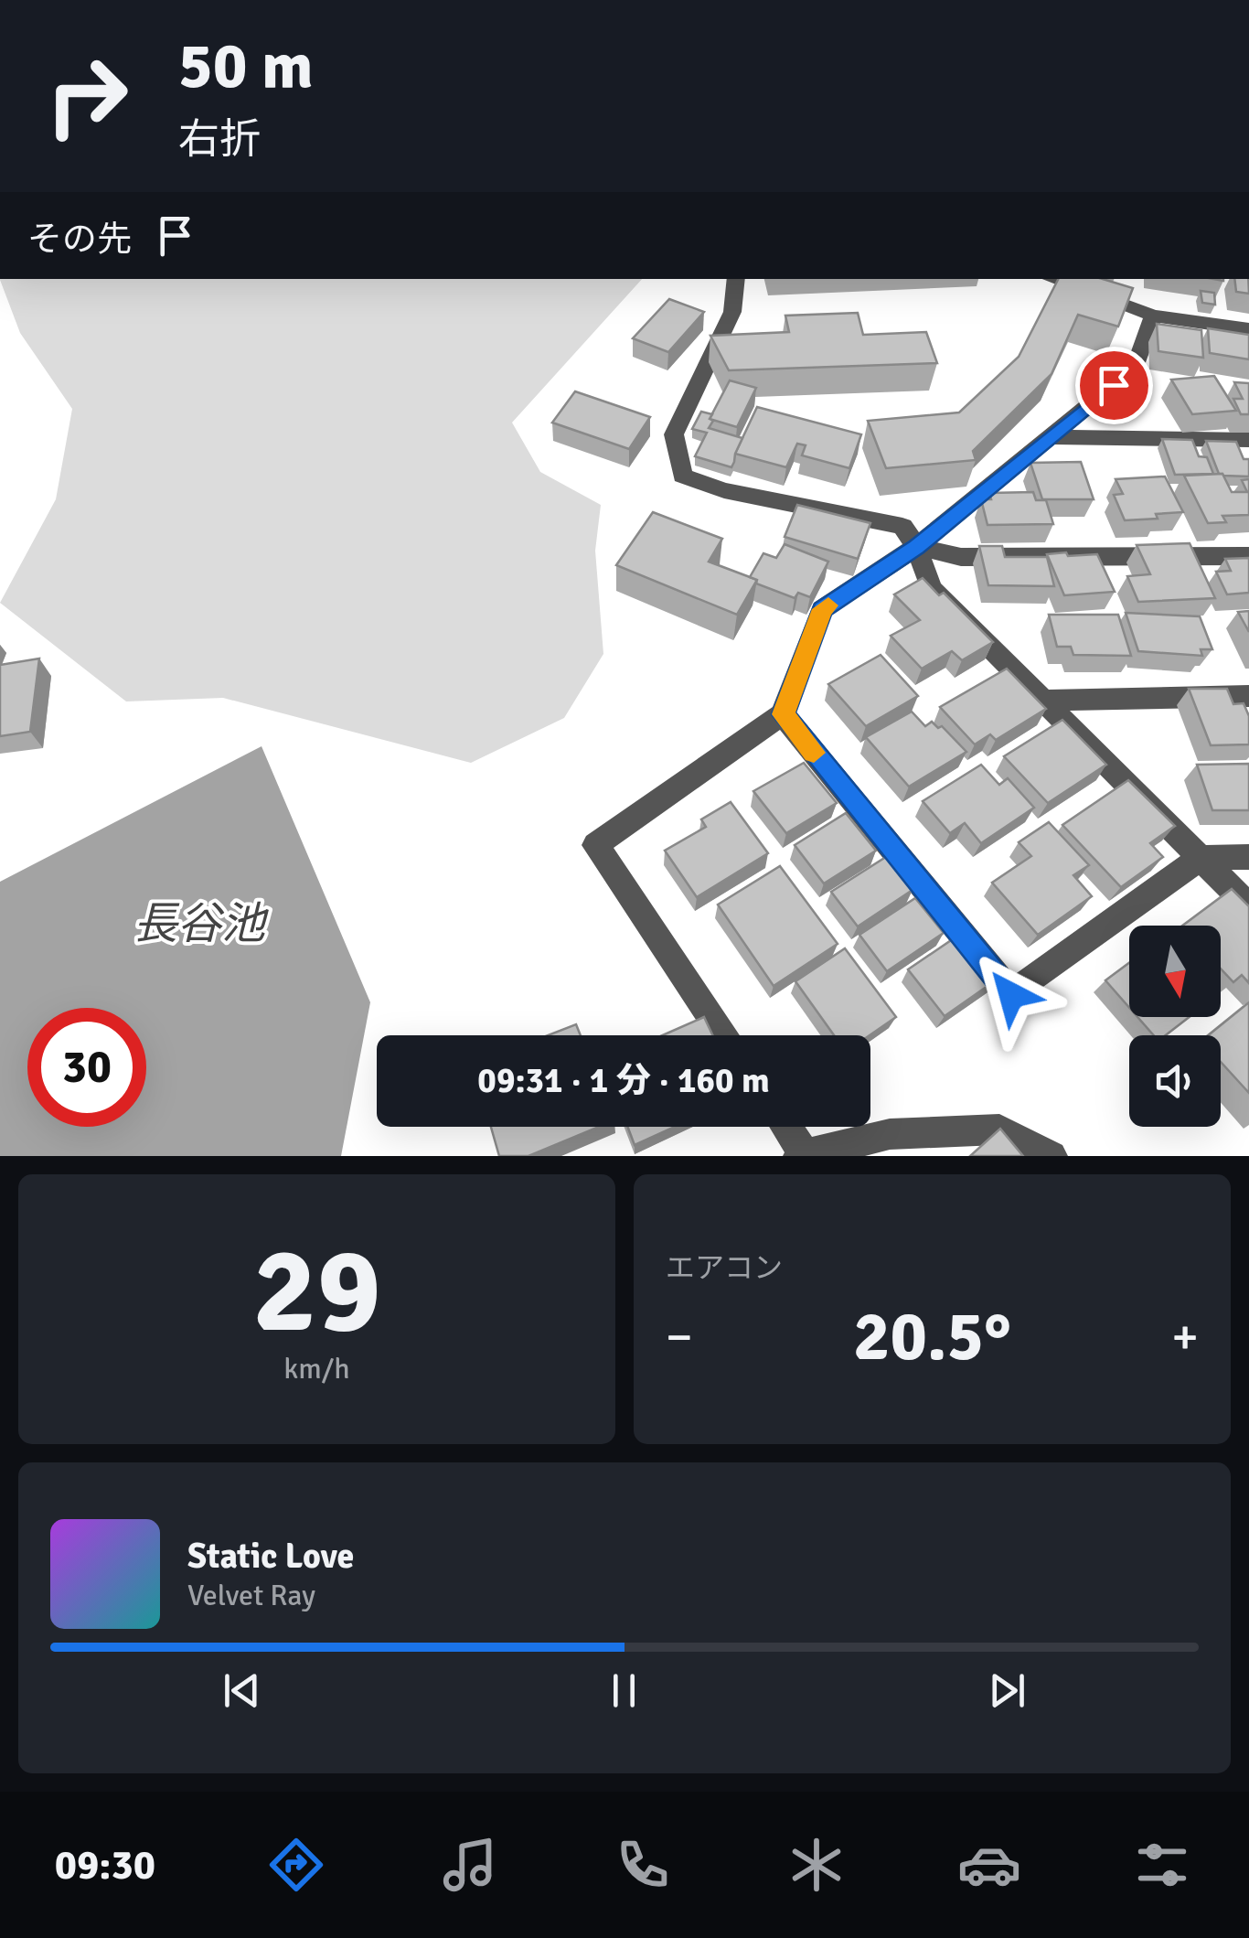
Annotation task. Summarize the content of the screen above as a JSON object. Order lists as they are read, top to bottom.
{
  "water": ["長谷池"],
  "north": "bottom",
  "page": {
    "turn": ["50 m", "右折"],
    "then": "その先",
    "limit": "30",
    "trip": "09:31 · 1 分 · 160 m",
    "tile": [
      ["29", "km/h"],
      "エアコン"
    ],
    "heat": ["−", "20.5°", "+"],
    "song": ["Static Love", "Velvet Ray"],
    "tabs": "09:30"
  }
}
